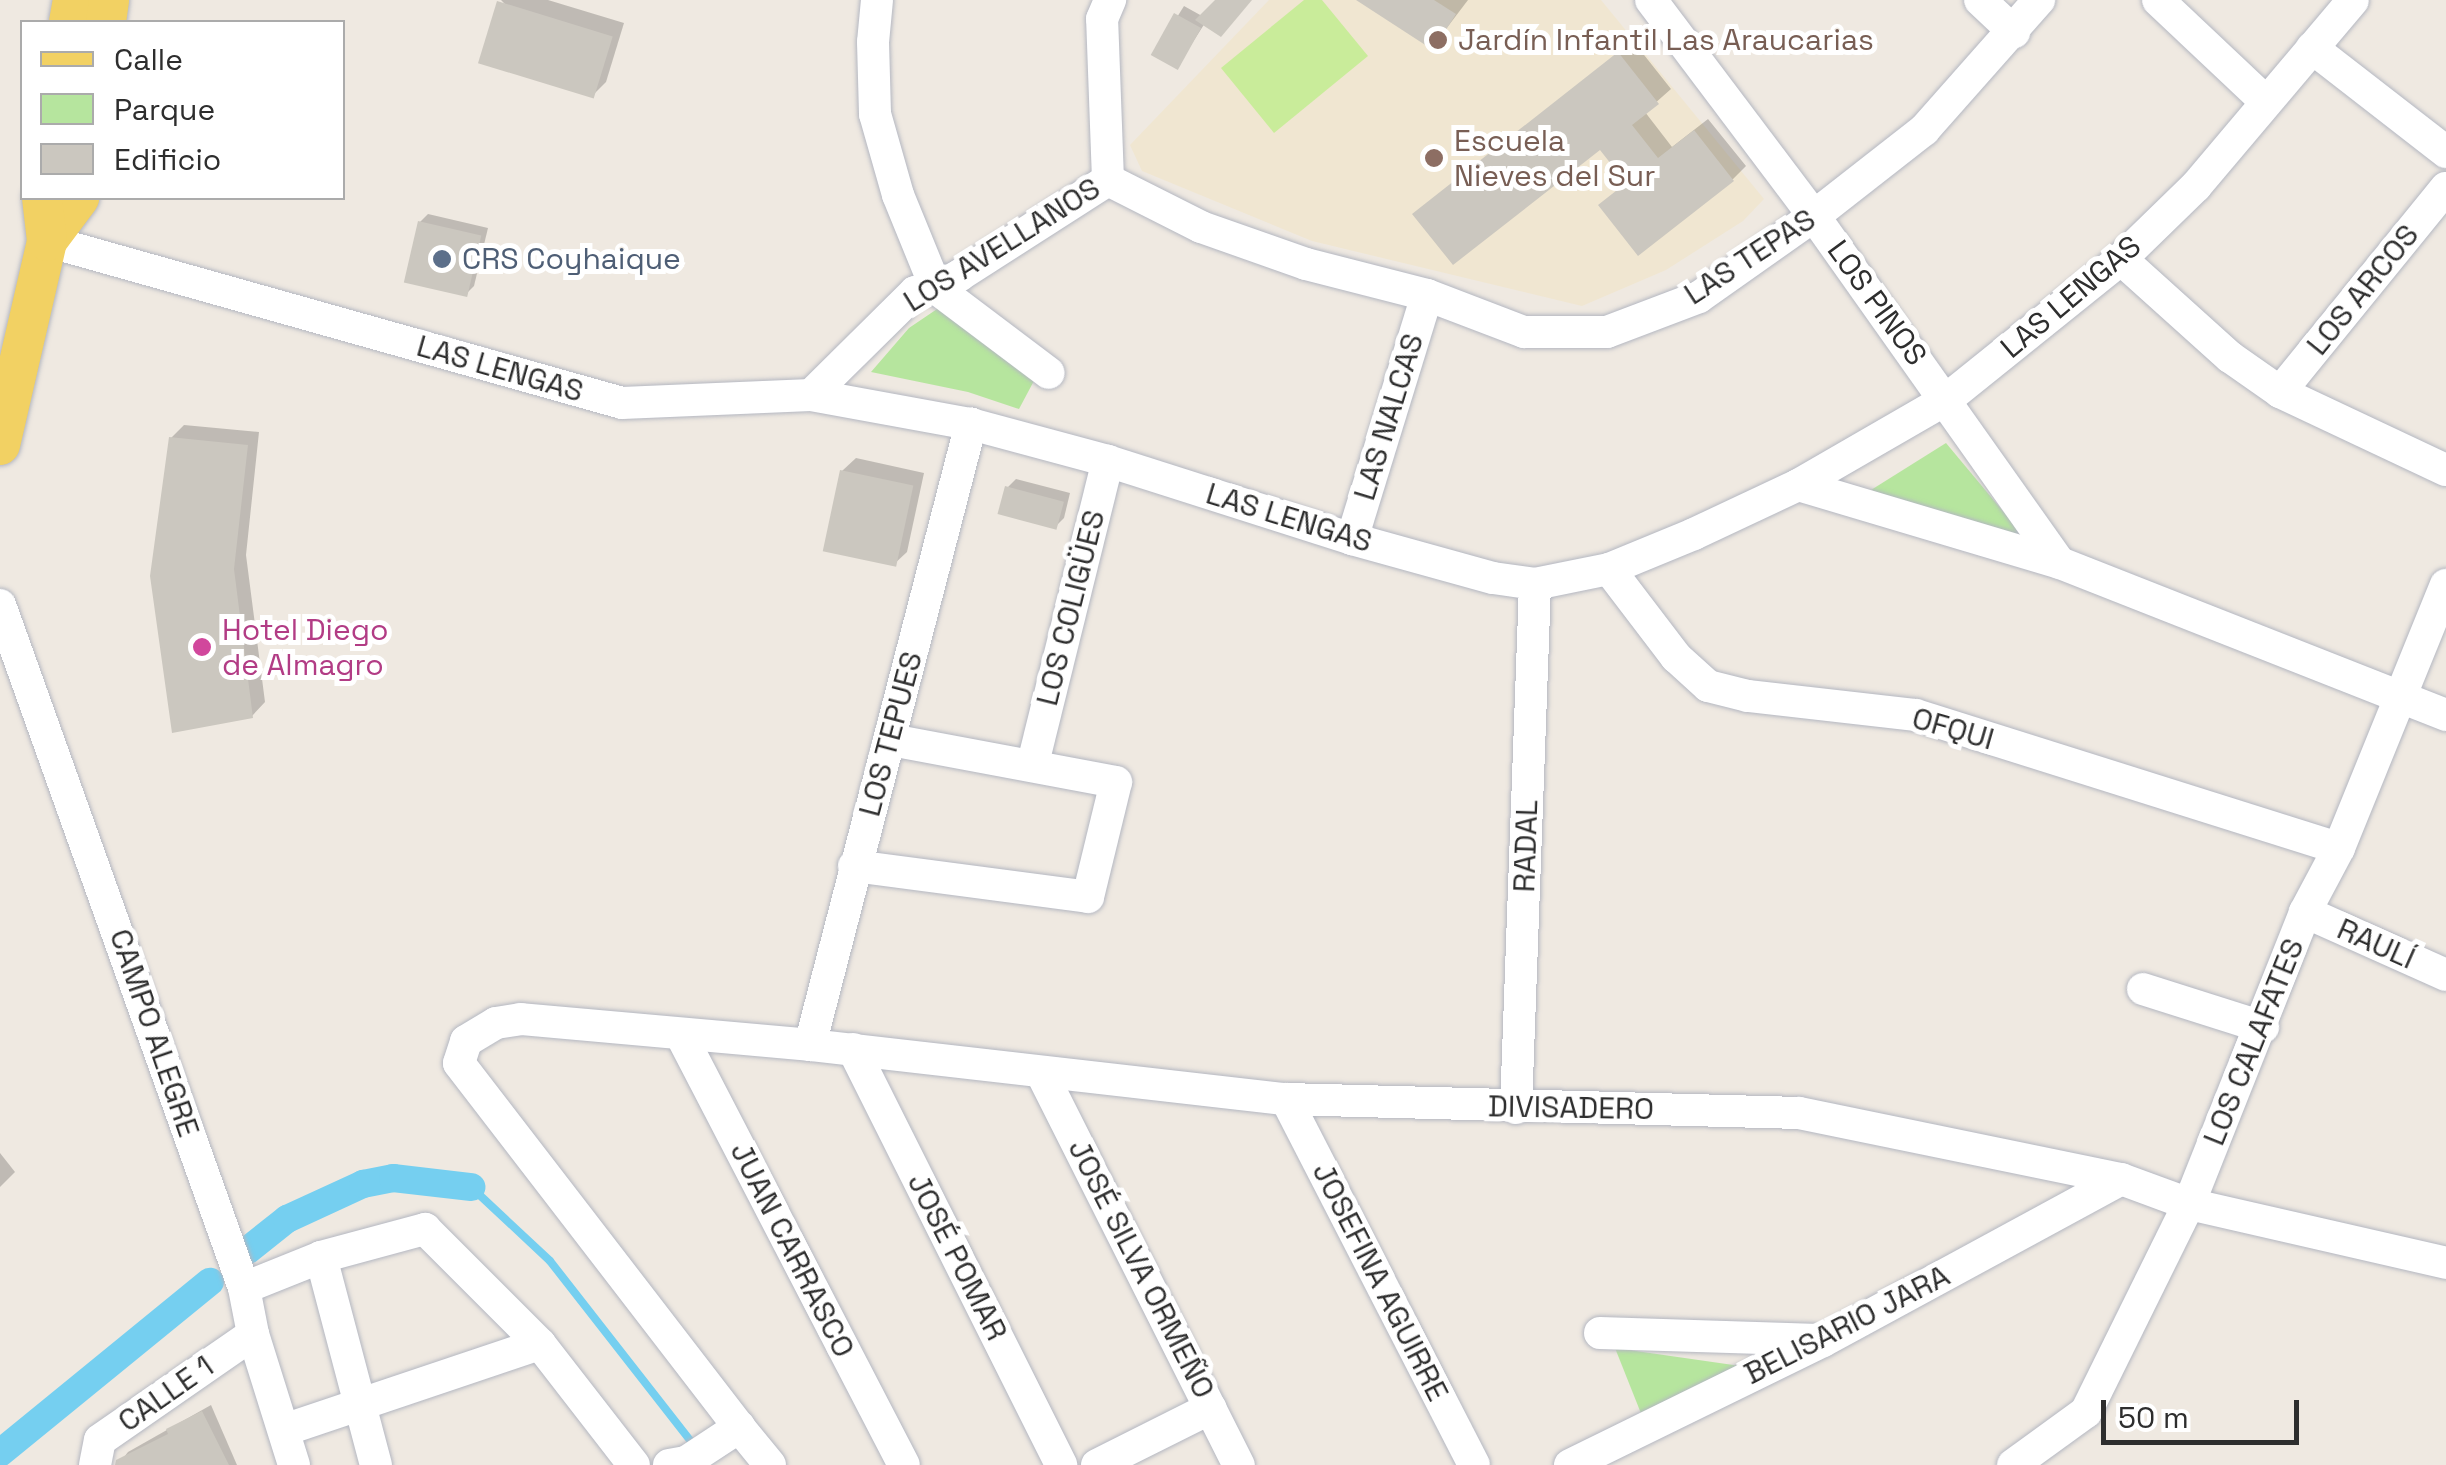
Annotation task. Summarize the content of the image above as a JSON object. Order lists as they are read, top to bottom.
{
  "streets": {
    "street": [
      "LOS AVELLANOS",
      "LAS TEPAS",
      "LOS ARCOS",
      "LAS LENGAS",
      "LOS PINOS",
      "LAS NALCAS",
      "LOS COLIGÜES",
      "OFQUI",
      "LOS TEPUES",
      "RADAL",
      "RAULÍ",
      "CAMPO ALEGRE",
      "LOS CALAFATES",
      "DIVISADERO",
      "JUAN CARRASCO",
      "JOSÉ POMAR",
      "JOSÉ SILVA ORMEÑO",
      "JOSEFINA AGUIRRE",
      "BELISARIO JARA",
      "CALLE 1"
    ]
  },
  "crossings": [
    ["LOS AVELLANOS", "LAS TEPAS"],
    ["LOS AVELLANOS", "LAS LENGAS"],
    ["LAS TEPAS", "LOS PINOS"],
    ["LAS TEPAS", "LAS NALCAS"],
    ["LAS LENGAS", "LOS PINOS"],
    ["LAS LENGAS", "LAS NALCAS"],
    ["LAS LENGAS", "LOS COLIGÜES"],
    ["LAS LENGAS", "OFQUI"],
    ["LAS LENGAS", "LOS TEPUES"],
    ["LAS LENGAS", "RADAL"],
    ["OFQUI", "LOS CALAFATES"],
    ["LOS TEPUES", "DIVISADERO"],
    ["RADAL", "DIVISADERO"],
    ["RAULÍ", "LOS CALAFATES"],
    ["CAMPO ALEGRE", "CALLE 1"],
    ["LOS CALAFATES", "DIVISADERO"],
    ["DIVISADERO", "JUAN CARRASCO"],
    ["DIVISADERO", "JOSÉ POMAR"],
    ["DIVISADERO", "JOSÉ SILVA ORMEÑO"],
    ["DIVISADERO", "JOSEFINA AGUIRRE"],
    ["DIVISADERO", "BELISARIO JARA"]
  ],
  "places": [
    "Jardín Infantil Las Araucarias",
    "Escuela Nieves del Sur",
    "CRS Coyhaique",
    "Hotel Diego de Almagro"
  ],
  "legend": ["Calle", "Parque", "Edificio"],
  "scale_bar": "50 m"
}
